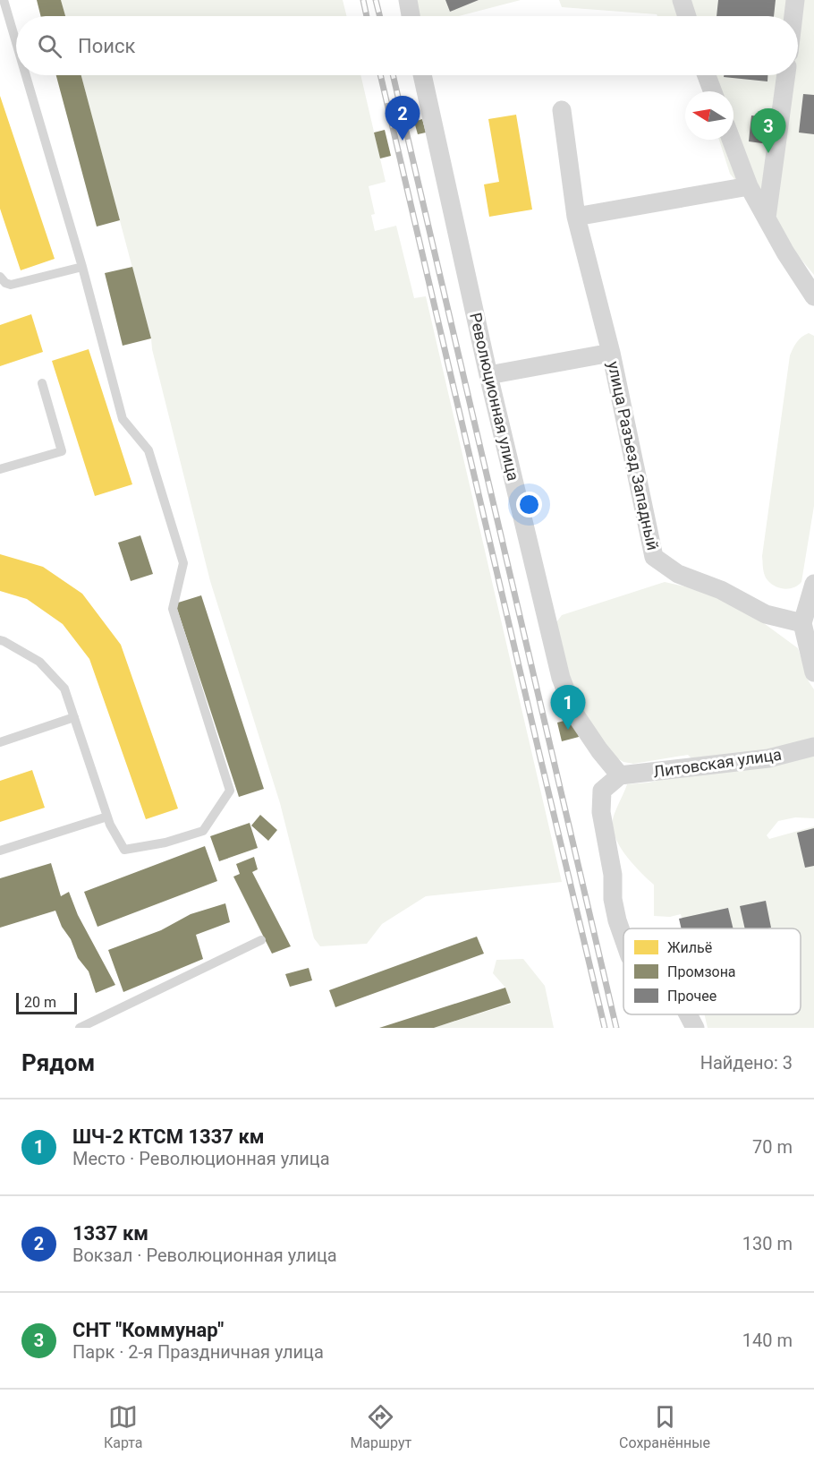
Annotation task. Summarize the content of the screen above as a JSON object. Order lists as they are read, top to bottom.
{
  "streets": {
    "street": ["Революционная улица", "улица Разъезд Западный", "Литовская улица"]
  },
  "crossings": [
    ["Революционная улица", "улица Разъезд Западный"],
    ["Революционная улица", "Литовская улица"]
  ],
  "legend": ["Жильё", "Промзона", "Прочее"],
  "scale_bar": "20 m",
  "north": "left",
  "page": {
    "search": "Поиск",
    "pins": ["2", "3", "1"],
    "scale": "20 m",
    "heading": ["Рядом", "Найдено: 3"],
    "list": [
      {
        "mark": "1",
        "name": "ШЧ-2 КТСМ 1337 км",
        "note": "Место · Революционная улица",
        "value": "70 m"
      },
      {
        "mark": "2",
        "name": "1337 км",
        "note": "Вокзал · Революционная улица",
        "value": "130 m"
      },
      {
        "mark": "3",
        "name": "СНТ \"Коммунар\"",
        "note": "Парк · 2-я Праздничная улица",
        "value": "140 m"
      }
    ],
    "nav": ["Карта", "Маршрут", "Сохранённые"]
  }
}
